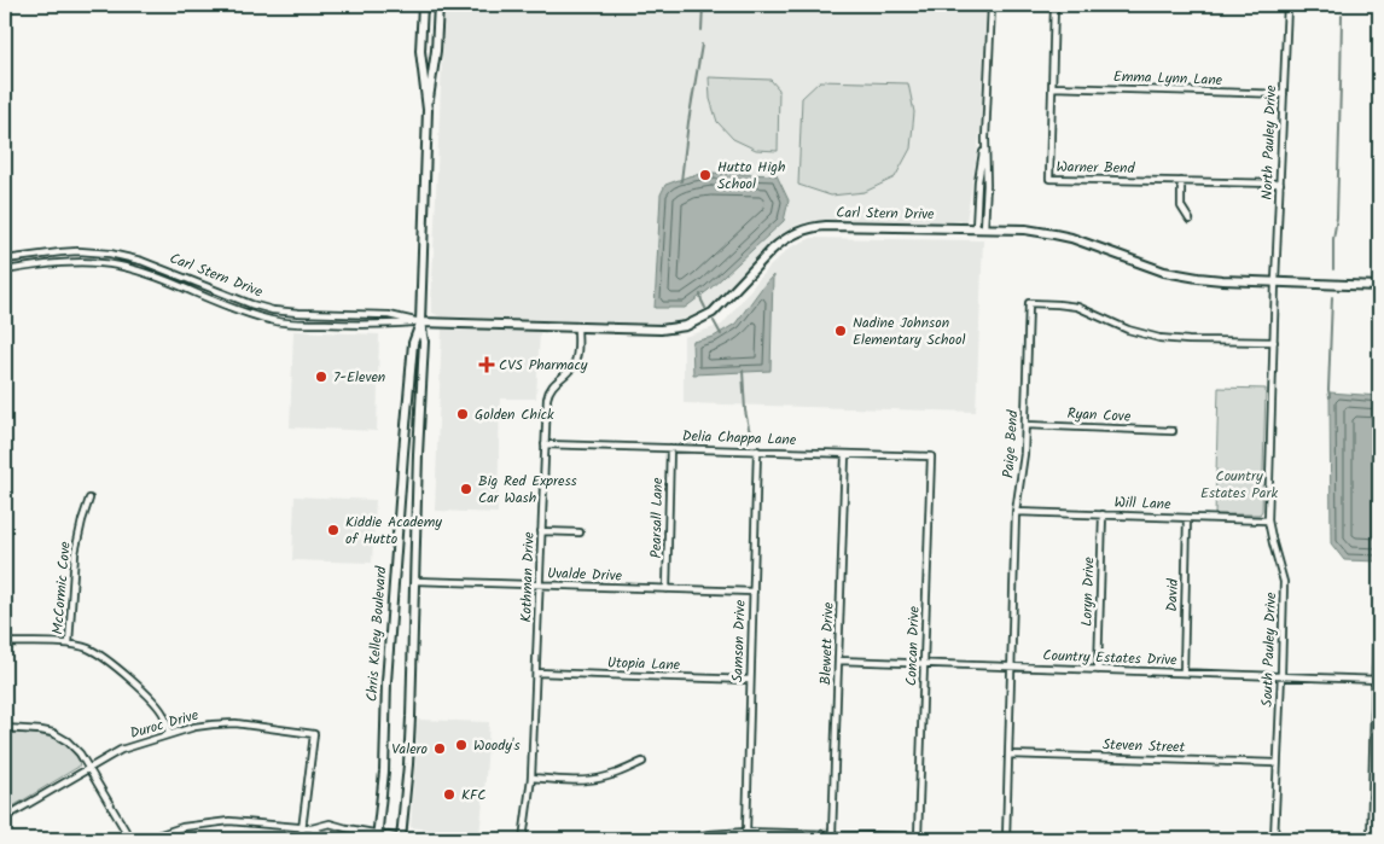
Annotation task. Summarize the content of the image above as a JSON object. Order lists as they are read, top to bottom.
{
  "streets": {
    "main road": ["Carl Stern Drive", "Chris Kelley Boulevard"],
    "street": [
      "Emma Lynn Lane",
      "North Pauley Drive",
      "Warner Bend",
      "Ryan Cove",
      "Delia Chappa Lane",
      "Paige Bend",
      "Will Lane",
      "Pearsall Lane",
      "Uvalde Drive",
      "Kothman Drive",
      "McCormic Cove",
      "Loryn Drive",
      "David",
      "Samson Drive",
      "Blewett Drive",
      "Concan Drive",
      "South Pauley Drive",
      "Country Estates Drive",
      "Utopia Lane",
      "Duroc Drive",
      "Steven Street"
    ]
  },
  "crossings": [
    ["Emma Lynn Lane", "North Pauley Drive"],
    ["Emma Lynn Lane", "Warner Bend"],
    ["North Pauley Drive", "Warner Bend"],
    ["North Pauley Drive", "Carl Stern Drive"],
    ["North Pauley Drive", "South Pauley Drive"],
    ["Carl Stern Drive", "Kothman Drive"],
    ["Carl Stern Drive", "Chris Kelley Boulevard"],
    ["Carl Stern Drive", "South Pauley Drive"],
    ["Ryan Cove", "Paige Bend"],
    ["Delia Chappa Lane", "Pearsall Lane"],
    ["Delia Chappa Lane", "Kothman Drive"],
    ["Delia Chappa Lane", "Samson Drive"],
    ["Delia Chappa Lane", "Blewett Drive"],
    ["Delia Chappa Lane", "Concan Drive"],
    ["Paige Bend", "Will Lane"],
    ["Paige Bend", "South Pauley Drive"],
    ["Paige Bend", "Country Estates Drive"],
    ["Paige Bend", "Steven Street"],
    ["Will Lane", "Loryn Drive"],
    ["Will Lane", "David"],
    ["Will Lane", "South Pauley Drive"],
    ["Pearsall Lane", "Uvalde Drive"],
    ["Uvalde Drive", "Kothman Drive"],
    ["Uvalde Drive", "Chris Kelley Boulevard"],
    ["Uvalde Drive", "Samson Drive"],
    ["Kothman Drive", "Utopia Lane"],
    ["Loryn Drive", "Country Estates Drive"],
    ["David", "Country Estates Drive"],
    ["Samson Drive", "Utopia Lane"],
    ["Blewett Drive", "Concan Drive"],
    ["Blewett Drive", "Country Estates Drive"],
    ["Concan Drive", "Country Estates Drive"],
    ["South Pauley Drive", "Country Estates Drive"],
    ["South Pauley Drive", "Steven Street"]
  ],
  "parks": ["Country Estates Park"],
  "places": {
    "other": [
      "Hutto High School",
      "Nadine Johnson Elementary School",
      "7-Eleven",
      "Golden Chick",
      "Big Red Express Car Wash",
      "Kiddie Academy of Hutto",
      "Woody's",
      "Valero",
      "KFC"
    ],
    "health": ["CVS Pharmacy"]
  }
}
